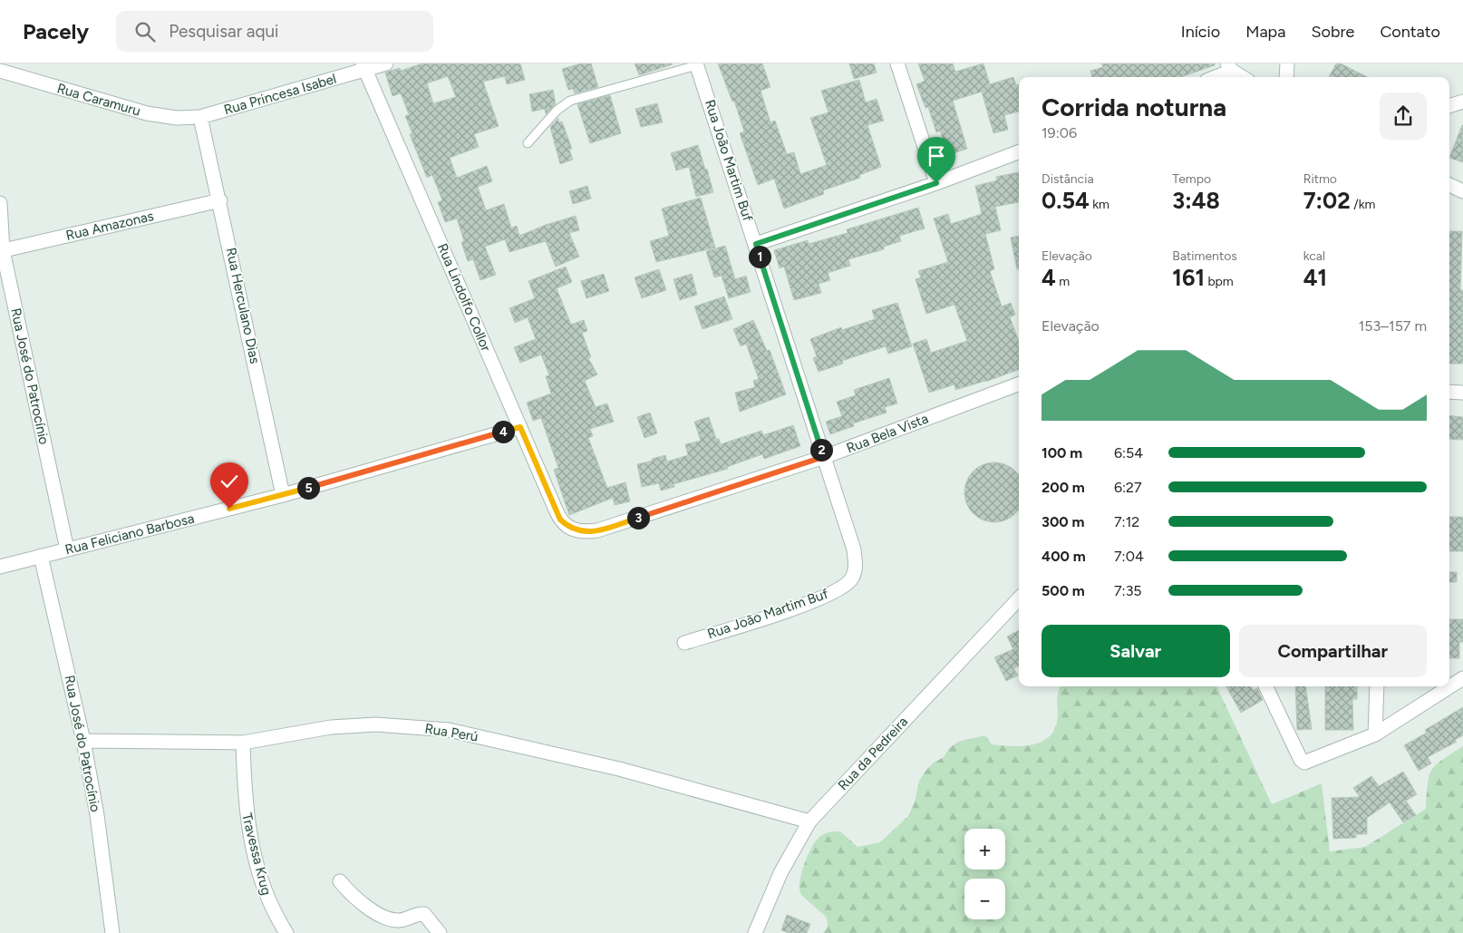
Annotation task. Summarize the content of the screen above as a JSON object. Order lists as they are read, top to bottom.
{
  "streets": {
    "street": [
      "Rua Princesa Isabel",
      "Rua Caramuru",
      "Rua João Martim Buf",
      "Rua Amazonas",
      "Rua Lindolfo Collor",
      "Rua Herculano Dias",
      "Rua José do Patrocínio",
      "Rua Bela Vista",
      "Rua Feliciano Barbosa",
      "Rua Perú",
      "Rua da Pedreira",
      "Travessa Krug"
    ]
  },
  "crossings": [
    ["Rua Princesa Isabel", "Rua Caramuru"],
    ["Rua Princesa Isabel", "Rua Lindolfo Collor"],
    ["Rua Princesa Isabel", "Rua Herculano Dias"],
    ["Rua Caramuru", "Rua Herculano Dias"],
    ["Rua João Martim Buf", "Rua Bela Vista"],
    ["Rua Amazonas", "Rua Herculano Dias"],
    ["Rua Amazonas", "Rua José do Patrocínio"],
    ["Rua Lindolfo Collor", "Rua Bela Vista"],
    ["Rua Lindolfo Collor", "Rua Feliciano Barbosa"],
    ["Rua Herculano Dias", "Rua Feliciano Barbosa"],
    ["Rua José do Patrocínio", "Rua Feliciano Barbosa"],
    ["Rua José do Patrocínio", "Rua Perú"],
    ["Rua Perú", "Rua da Pedreira"],
    ["Rua Perú", "Travessa Krug"]
  ],
  "page": {
    "header": "Pacely",
    "search": "Pesquisar aqui",
    "nav": [
      "Início",
      "Mapa",
      "Sobre",
      "Contato"
    ],
    "heading": ["Corrida noturna", "19:06"],
    "stats": [
      ["Distância", "0.54 km"],
      ["Tempo", "3:48"],
      ["Ritmo", "7:02 /km"],
      ["Elevação", "4 m"],
      ["Batimentos", "161 bpm"],
      ["kcal", "41"]
    ],
    "pins": [
      "1",
      "4",
      "2",
      "5",
      "3"
    ],
    "chart": ["Elevação", "153–157 m"],
    "list": [
      {
        "name": "100 m",
        "note": "6:54"
      },
      {
        "name": "200 m",
        "note": "6:27"
      },
      {
        "name": "300 m",
        "note": "7:12"
      },
      {
        "name": "400 m",
        "note": "7:04"
      },
      {
        "name": "500 m",
        "note": "7:35"
      }
    ],
    "buttons": ["Salvar", "Compartilhar"],
    "map_buttons": ["+", "−"]
  }
}
